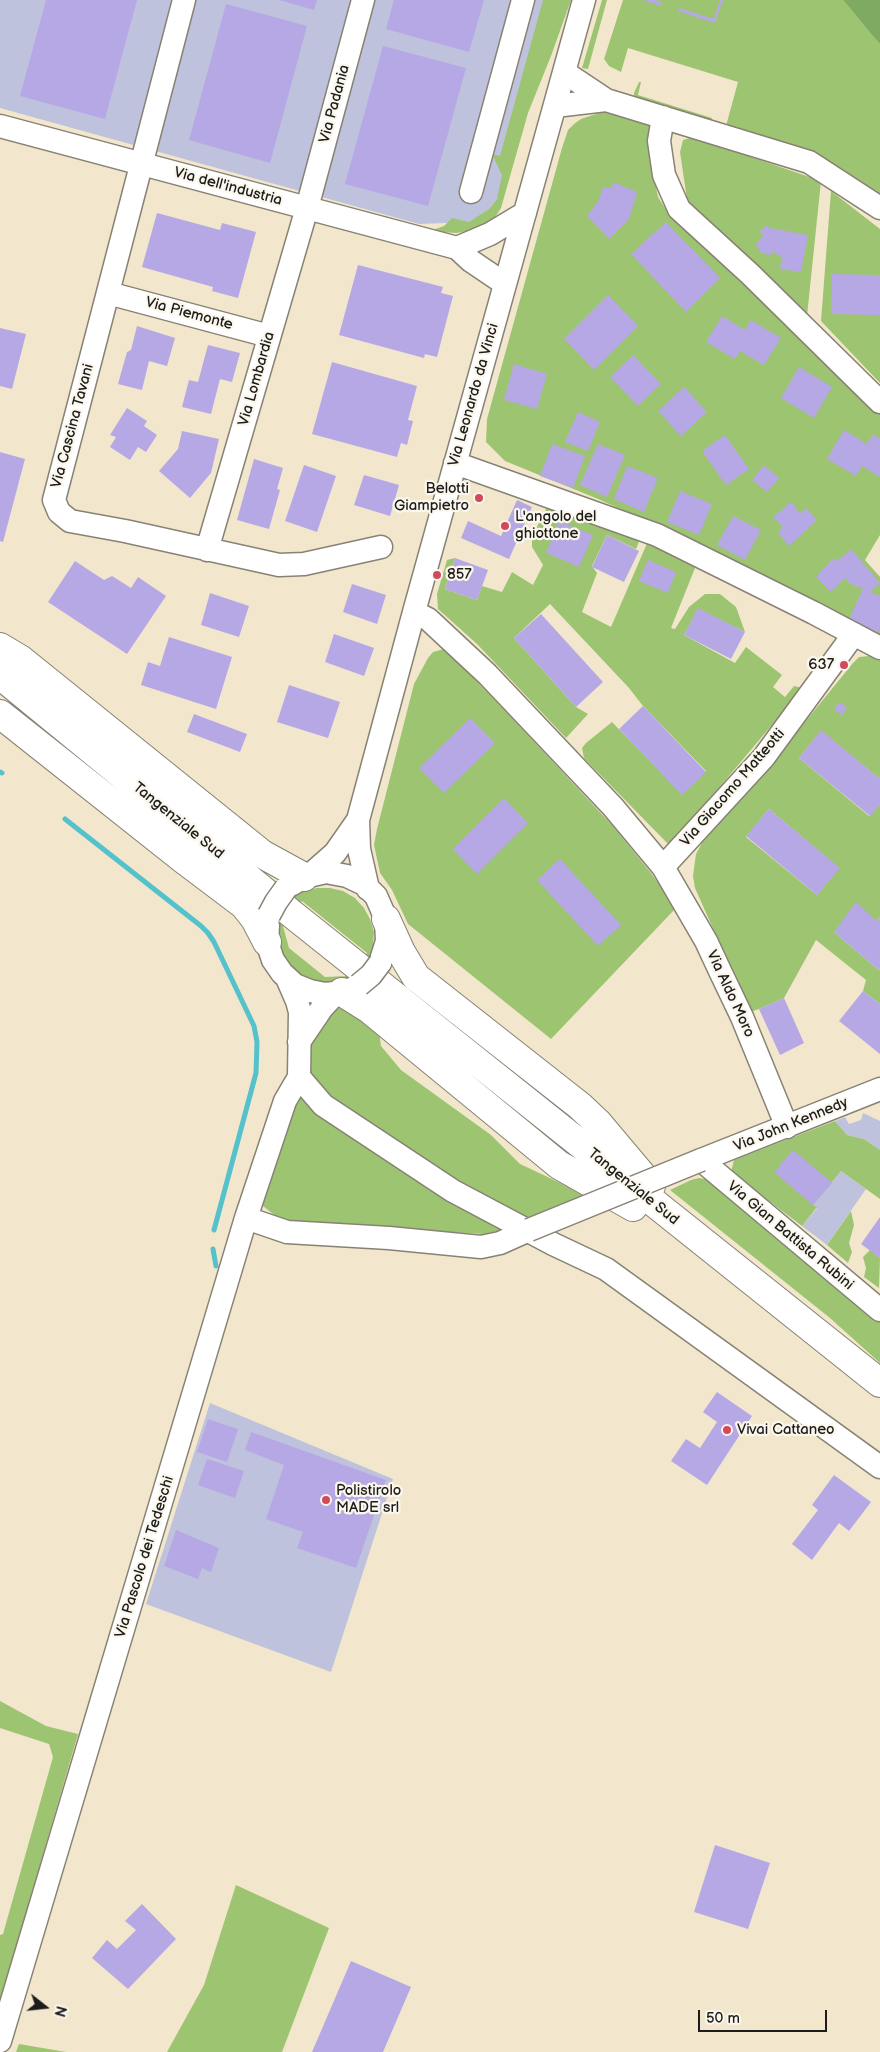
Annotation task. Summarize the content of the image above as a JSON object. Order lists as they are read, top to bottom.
{
  "streets": {
    "highway": ["Tangenziale Sud"],
    "street": [
      "Via Padania",
      "Via dell'industria",
      "Via Piemonte",
      "Via Lombardia",
      "Via Leonardo da Vinci",
      "Via Cascina Tavani",
      "Via Giacomo Matteotti",
      "Via Aldo Moro",
      "Via John Kennedy",
      "Via Gian Battista Rubini",
      "Via Pascolo dei Tedeschi"
    ]
  },
  "crossings": [
    ["Via Padania", "Via dell'industria"],
    ["Via Padania", "Via Lombardia"],
    ["Via dell'industria", "Via Lombardia"],
    ["Via dell'industria", "Via Cascina Tavani"],
    ["Via Piemonte", "Via Lombardia"],
    ["Via Piemonte", "Via Cascina Tavani"],
    ["Via Lombardia", "Via Cascina Tavani"],
    ["Via Leonardo da Vinci", "Tangenziale Sud"],
    ["Via Leonardo da Vinci", "Via Aldo Moro"],
    ["Via Giacomo Matteotti", "Via Aldo Moro"],
    ["Via Aldo Moro", "Via John Kennedy"],
    ["Via John Kennedy", "Via Gian Battista Rubini"],
    ["Via John Kennedy", "Via Pascolo dei Tedeschi"]
  ],
  "places": [
    "Belotti Giampietro",
    "L'angolo del ghiottone",
    "857",
    "637",
    "Vivai Cattaneo",
    "Polistirolo MADE srl"
  ],
  "scale_bar": "50 m",
  "north": "right"
}
